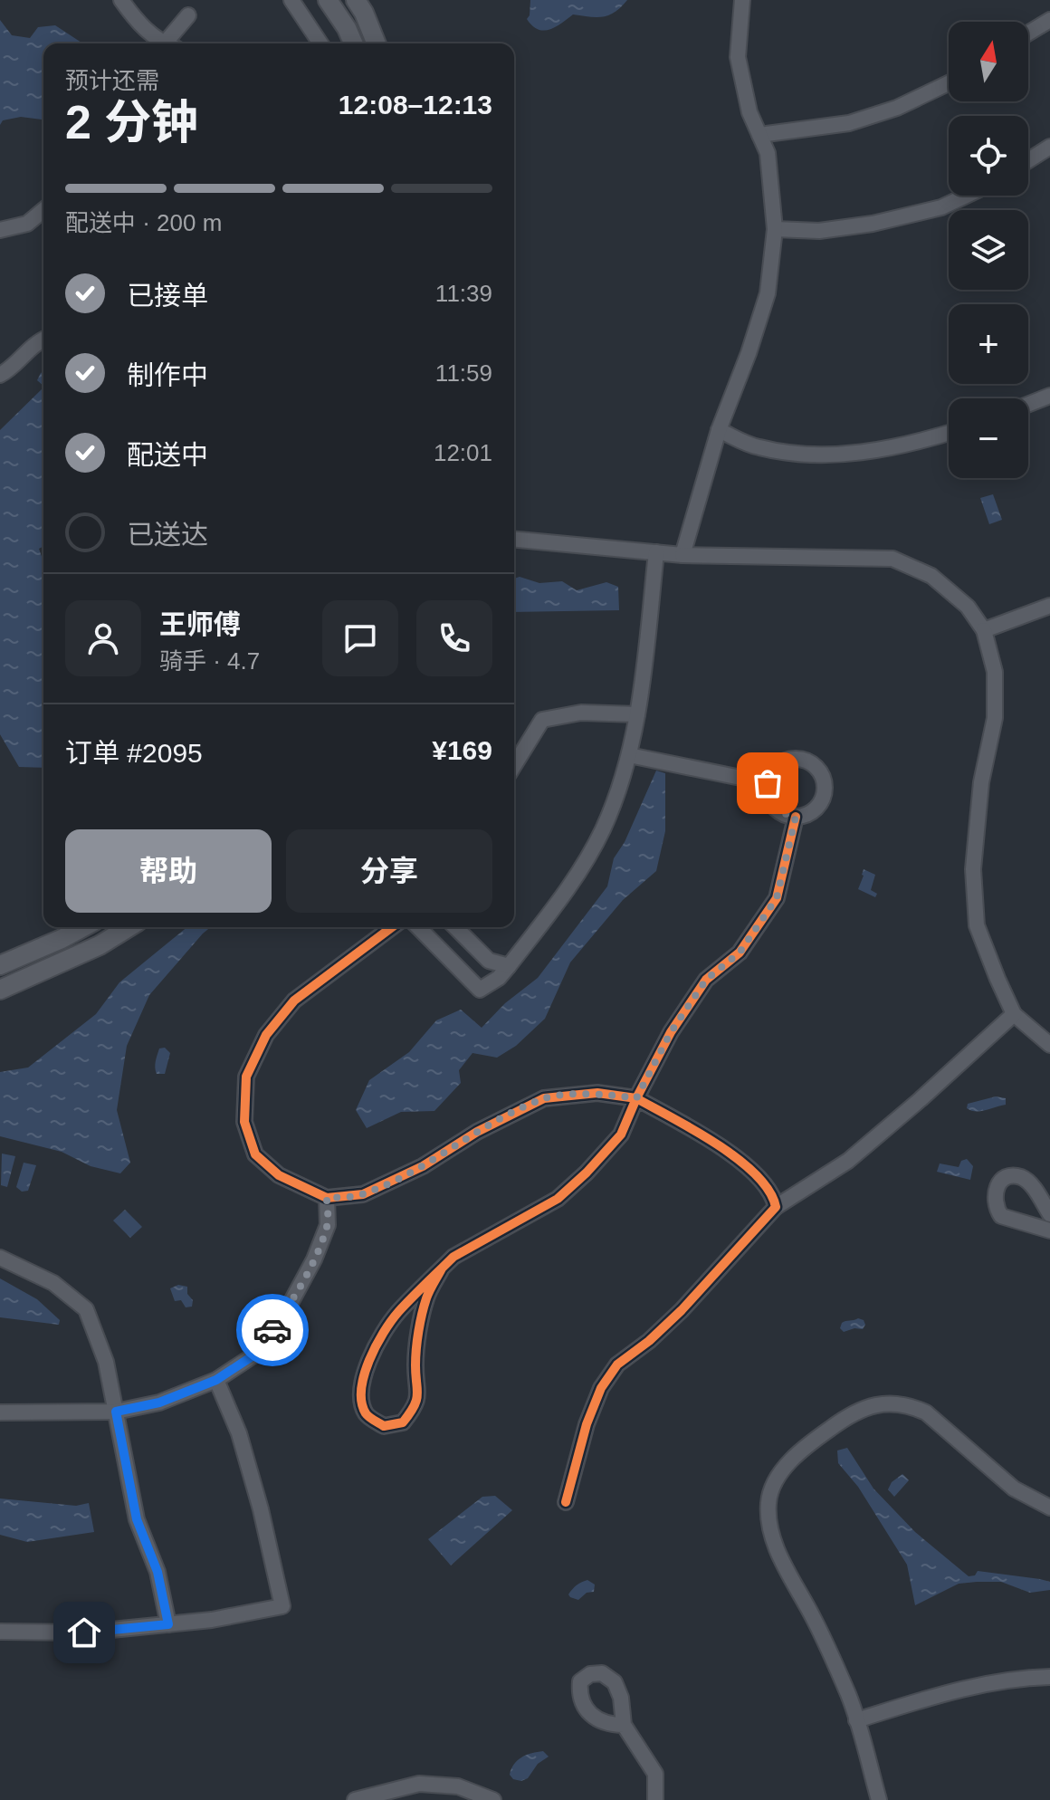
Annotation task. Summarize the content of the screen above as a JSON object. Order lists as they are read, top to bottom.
{
  "north": "top",
  "page": {
    "map_buttons": ["+", "−"],
    "heading": ["2 分钟", "预计还需", "12:08–12:13"],
    "panel": [
      "王师傅",
      "骑手 · 4.7",
      "订单 #2095",
      "¥169"
    ],
    "bar": "配送中 · 200 m",
    "list": [
      ["已接单", "11:39"],
      ["制作中", "11:59"],
      ["配送中", "12:01"],
      "已送达"
    ],
    "buttons": ["帮助", "分享"]
  }
}
